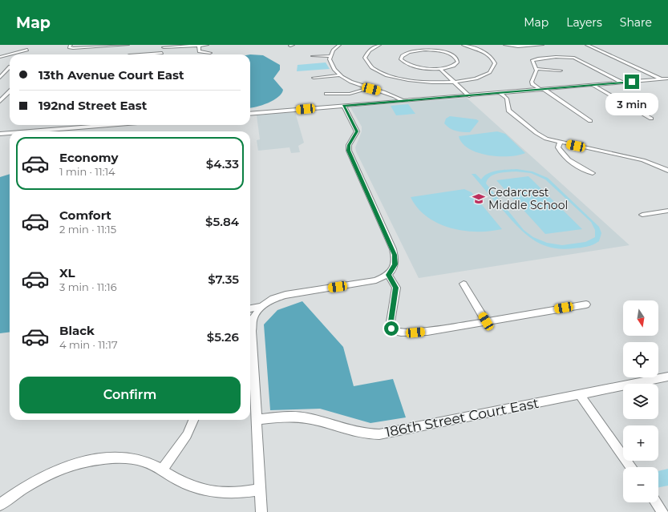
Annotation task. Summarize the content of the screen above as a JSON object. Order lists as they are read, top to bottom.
{
  "streets": {
    "street": ["186th Street Court East"]
  },
  "places": {
    "school or university": ["Cedarcrest Middle School"]
  },
  "north": "bottom",
  "page": {
    "header": "Map",
    "nav": ["Map", "Layers", "Share"],
    "banner": ["13th Avenue Court East", "192nd Street East"],
    "bubble": "3 min",
    "list": [
      {
        "name": "Economy",
        "note": "1 min · 11:14",
        "value": "$4.33"
      },
      {
        "name": "Comfort",
        "note": "2 min · 11:15",
        "value": "$5.84"
      },
      {
        "name": "XL",
        "note": "3 min · 11:16",
        "value": "$7.35"
      },
      {
        "name": "Black",
        "note": "4 min · 11:17",
        "value": "$5.26"
      }
    ],
    "map_buttons": ["+", "−"],
    "buttons": "Confirm"
  }
}
